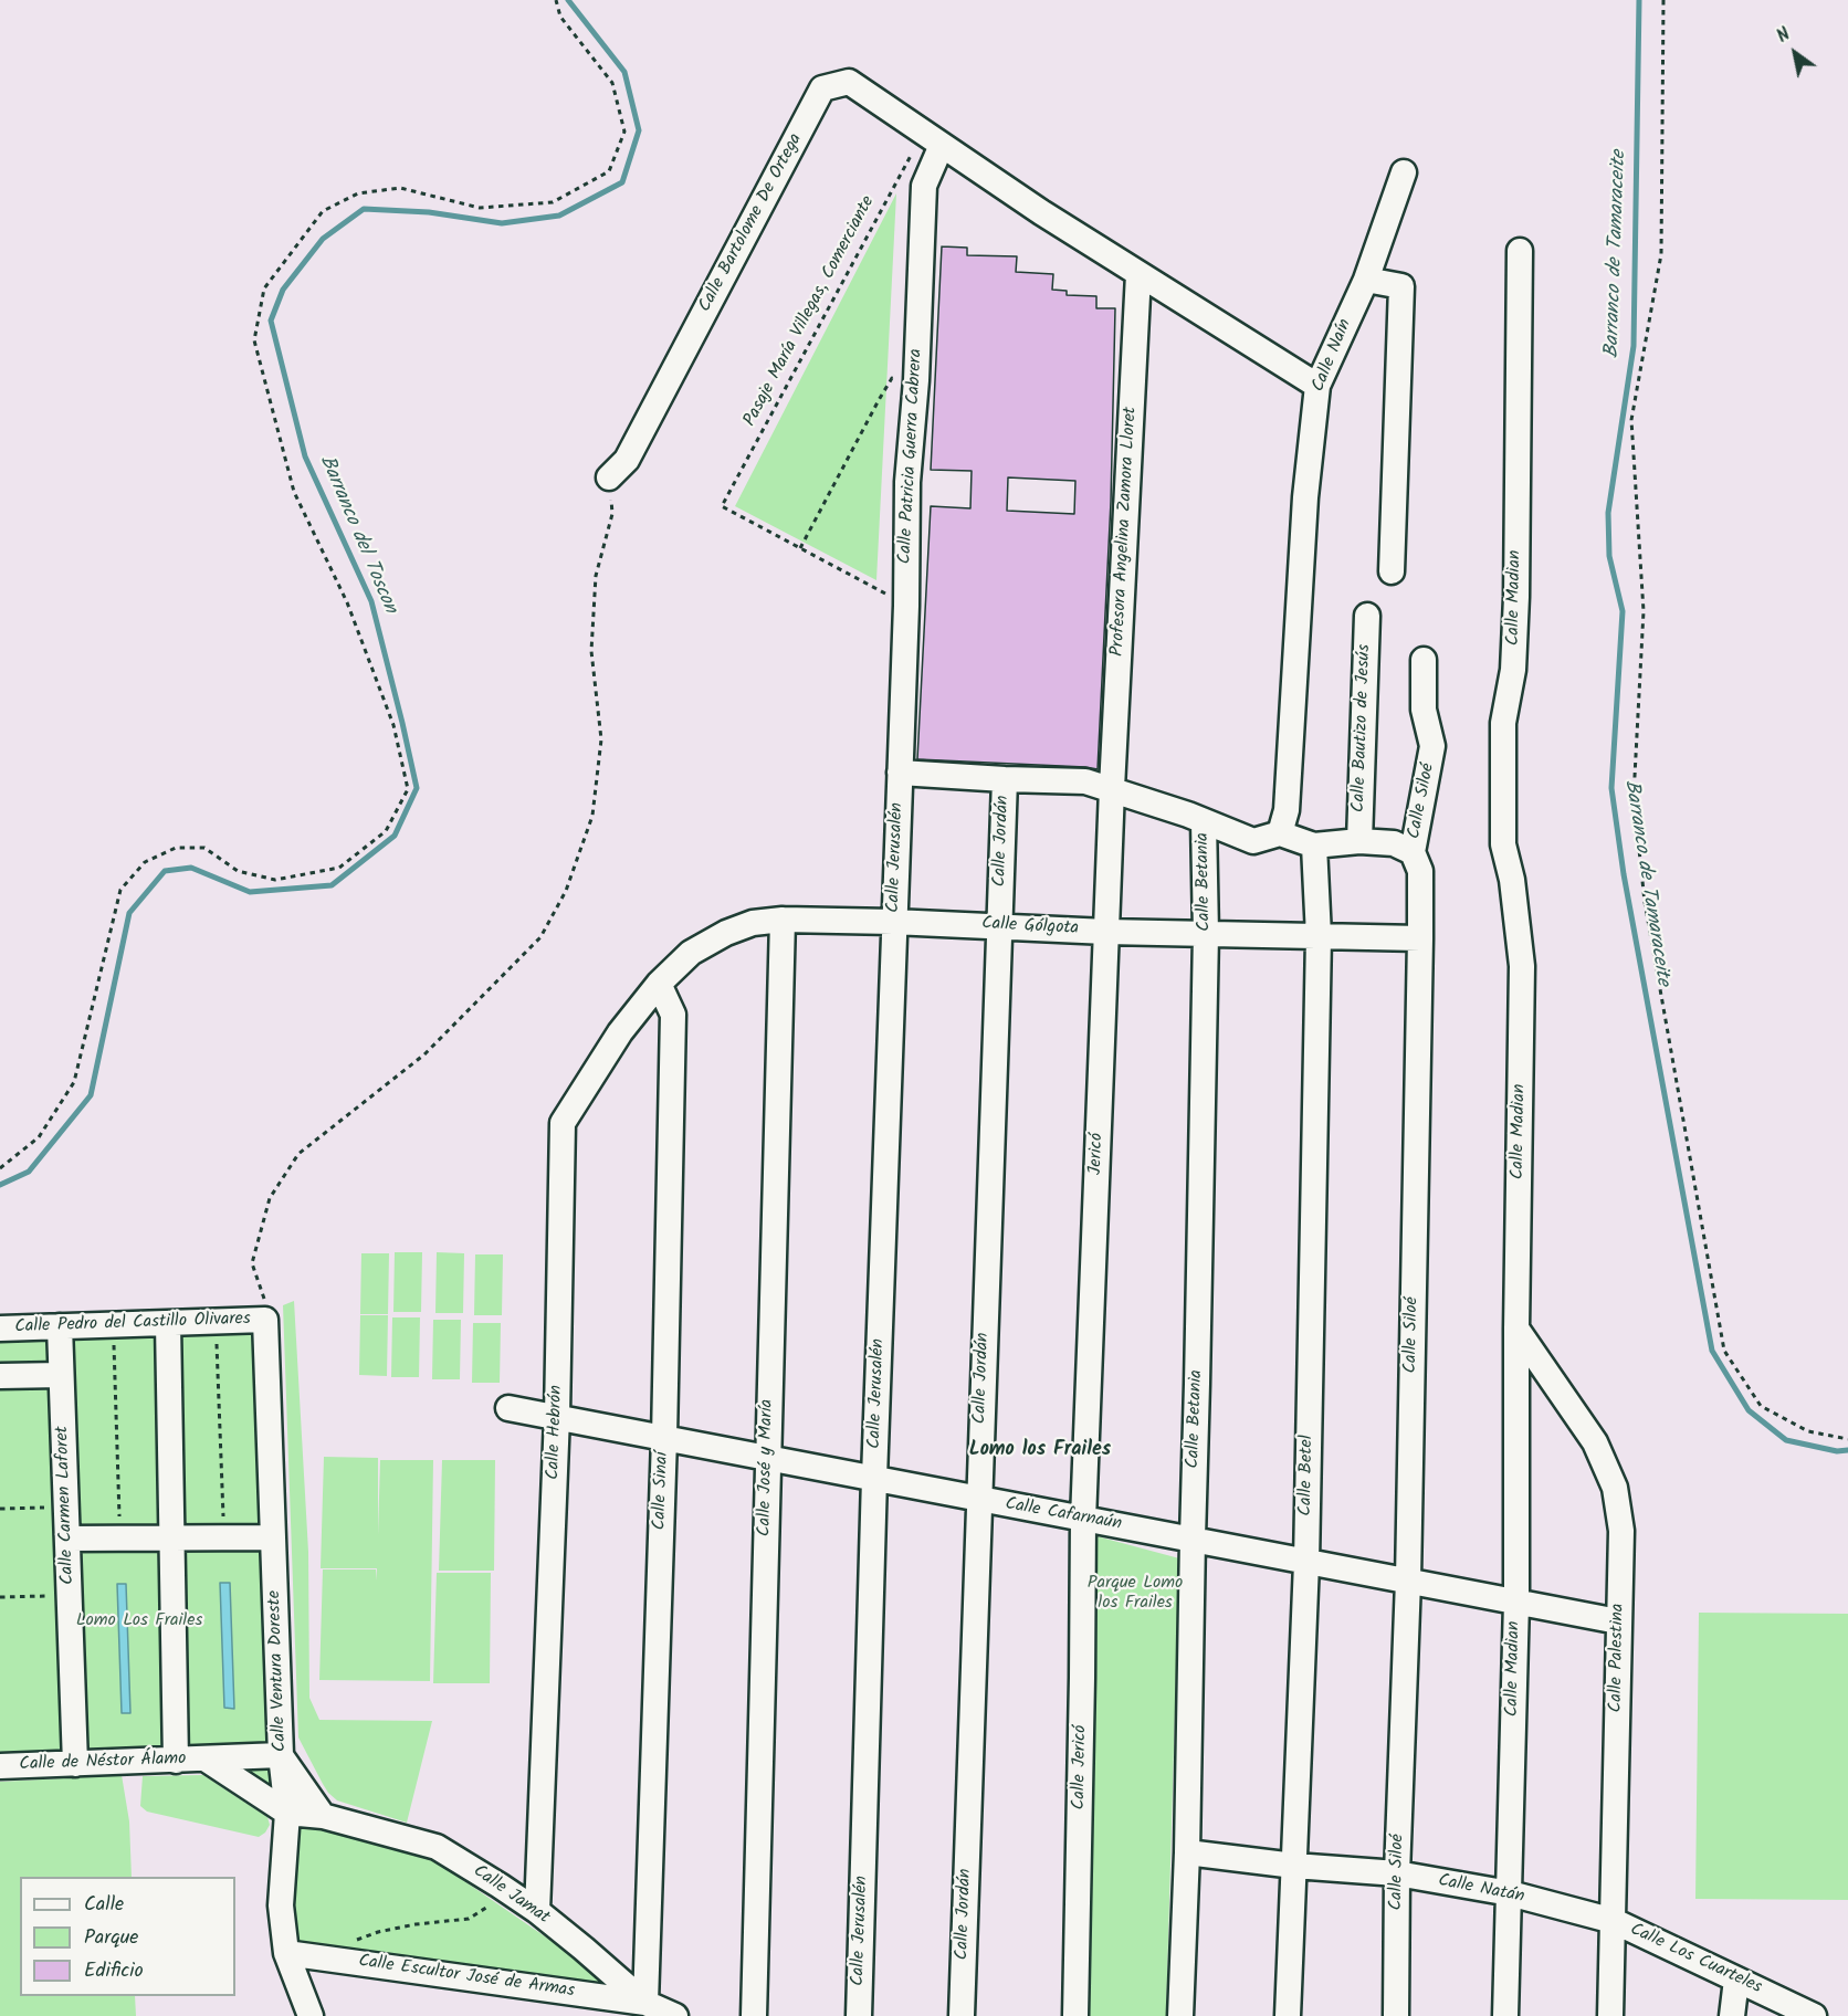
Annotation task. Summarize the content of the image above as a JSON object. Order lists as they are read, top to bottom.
{
  "streets": {
    "street": [
      "Calle Bartolome De Ortega",
      "Calle Naín",
      "Calle Patricia Guerra Cabrera",
      "Profesora Angelina Zamora Lloret",
      "Calle Madian",
      "Calle Bautizo de Jesús",
      "Calle Siloé",
      "Calle Jordán",
      "Calle Jerusalén",
      "Calle Betania",
      "Calle Gólgota",
      "Jericó",
      "Calle Pedro del Castillo Olivares",
      "Calle Hebrón",
      "Calle José y María",
      "Calle Betel",
      "Calle Sinaí",
      "Calle Carmen Laforet",
      "Calle Cafarnaún",
      "Calle Palestina",
      "Calle Ventura Doreste",
      "Calle de Néstor Álamo",
      "Calle Jericó",
      "Calle Natán",
      "Calle Jamat",
      "Calle Los Cuarteles",
      "Calle Escultor José de Armas"
    ],
    "path": ["Pasaje María Villegas, Comerciante"]
  },
  "crossings": [
    ["Calle Bartolome De Ortega", "Pasaje María Villegas, Comerciante"],
    ["Calle Bartolome De Ortega", "Calle Naín"],
    ["Calle Bartolome De Ortega", "Calle Patricia Guerra Cabrera"],
    ["Calle Bartolome De Ortega", "Profesora Angelina Zamora Lloret"],
    ["Pasaje María Villegas, Comerciante", "Calle Patricia Guerra Cabrera"],
    ["Calle Patricia Guerra Cabrera", "Calle Jerusalén"],
    ["Profesora Angelina Zamora Lloret", "Jericó"],
    ["Calle Madian", "Calle Cafarnaún"],
    ["Calle Madian", "Calle Palestina"],
    ["Calle Madian", "Calle Natán"],
    ["Calle Siloé", "Calle Gólgota"],
    ["Calle Siloé", "Calle Cafarnaún"],
    ["Calle Siloé", "Calle Natán"],
    ["Calle Jordán", "Calle Gólgota"],
    ["Calle Jordán", "Calle Cafarnaún"],
    ["Calle Jerusalén", "Calle Gólgota"],
    ["Calle Jerusalén", "Calle Cafarnaún"],
    ["Calle Betania", "Calle Gólgota"],
    ["Calle Betania", "Calle Cafarnaún"],
    ["Calle Betania", "Calle Natán"],
    ["Calle Gólgota", "Jericó"],
    ["Calle Gólgota", "Calle Hebrón"],
    ["Calle Gólgota", "Calle José y María"],
    ["Calle Gólgota", "Calle Betel"],
    ["Calle Gólgota", "Calle Sinaí"],
    ["Jericó", "Calle Cafarnaún"],
    ["Jericó", "Calle Jericó"],
    ["Calle Pedro del Castillo Olivares", "Calle Carmen Laforet"],
    ["Calle Pedro del Castillo Olivares", "Calle Ventura Doreste"],
    ["Calle Hebrón", "Calle Sinaí"],
    ["Calle Hebrón", "Calle Cafarnaún"],
    ["Calle Hebrón", "Calle Jamat"],
    ["Calle José y María", "Calle Cafarnaún"],
    ["Calle Betel", "Calle Cafarnaún"],
    ["Calle Betel", "Calle Natán"],
    ["Calle Sinaí", "Calle Cafarnaún"],
    ["Calle Sinaí", "Calle Jamat"],
    ["Calle Sinaí", "Calle Escultor José de Armas"],
    ["Calle Carmen Laforet", "Calle de Néstor Álamo"],
    ["Calle Cafarnaún", "Calle Palestina"],
    ["Calle Cafarnaún", "Calle Jericó"],
    ["Calle Palestina", "Calle Natán"],
    ["Calle Palestina", "Calle Los Cuarteles"],
    ["Calle Ventura Doreste", "Calle de Néstor Álamo"],
    ["Calle Ventura Doreste", "Calle Jamat"],
    ["Calle Ventura Doreste", "Calle Escultor José de Armas"],
    ["Calle de Néstor Álamo", "Calle Jamat"],
    ["Calle Natán", "Calle Los Cuarteles"],
    ["Calle Jamat", "Calle Escultor José de Armas"]
  ],
  "districts": ["Lomo los Frailes"],
  "water": ["Barranco de Tamaraceite", "Barranco del Toscon"],
  "parks": ["Parque Lomo los Frailes", "Lomo Los Frailes"],
  "legend": ["Calle", "Parque", "Edificio"],
  "north": "top left"
}
